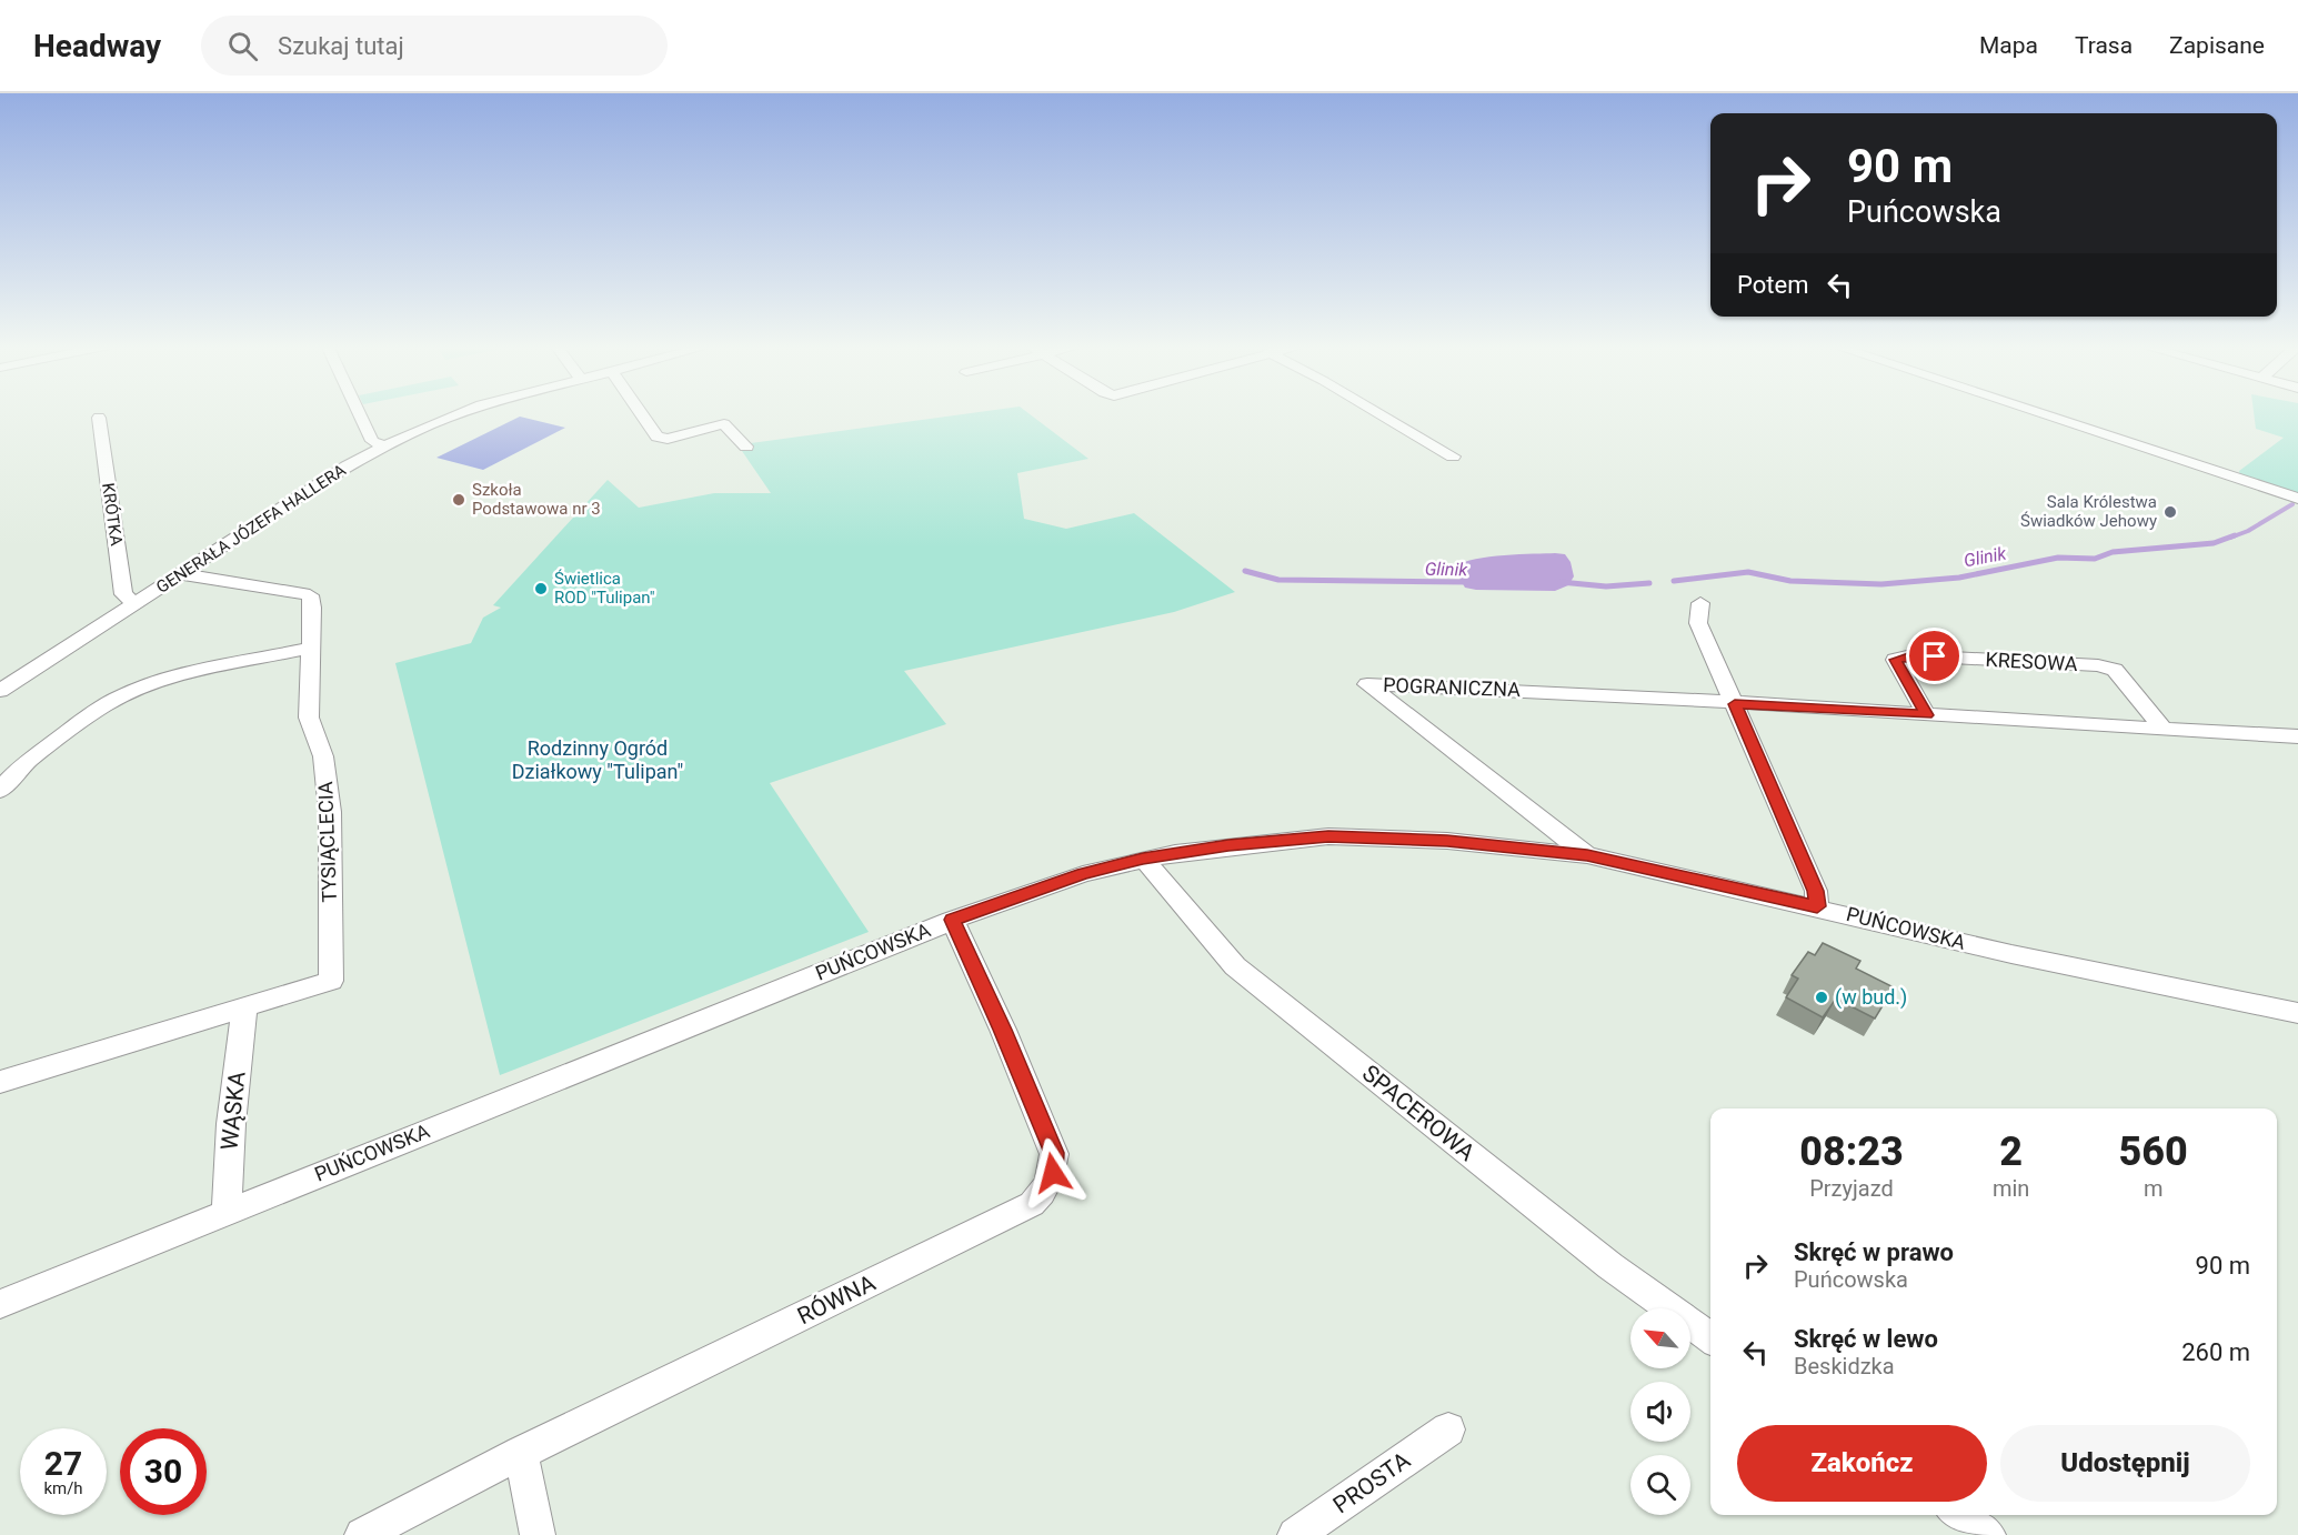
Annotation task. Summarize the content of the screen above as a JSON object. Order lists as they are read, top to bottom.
{
  "streets": {
    "street": [
      "KRÓTKA",
      "GENERAŁA JÓZEFA HALLERA",
      "KRESOWA",
      "POGRANICZNA",
      "TYSIĄCLECIA",
      "PUŃCOWSKA",
      "WĄSKA",
      "SPACEROWA",
      "RÓWNA",
      "PROSTA"
    ]
  },
  "crossings": [
    ["KRÓTKA", "GENERAŁA JÓZEFA HALLERA"],
    ["GENERAŁA JÓZEFA HALLERA", "TYSIĄCLECIA"],
    ["POGRANICZNA", "PUŃCOWSKA"],
    ["TYSIĄCLECIA", "WĄSKA"],
    ["PUŃCOWSKA", "WĄSKA"],
    ["PUŃCOWSKA", "SPACEROWA"],
    ["PUŃCOWSKA", "RÓWNA"]
  ],
  "water": ["Glinik"],
  "parks": ["Rodzinny Ogród Działkowy \"Tulipan\""],
  "places": [
    "Szkoła Podstawowa nr 3",
    "Sala Królestwa Świadków Jehowy",
    "Świetlica ROD \"Tulipan\"",
    "(w bud.)"
  ],
  "north": "top left",
  "page": {
    "header": "Headway",
    "search": "Szukaj tutaj",
    "nav": ["Mapa", "Trasa", "Zapisane"],
    "turn": ["90 m", "Puńcowska"],
    "then": "Potem",
    "eta": [
      "08:23",
      "Przyjazd",
      "2",
      "min",
      "560",
      "m"
    ],
    "list": [
      {
        "name": "Skręć w prawo",
        "note": "Puńcowska",
        "value": "90 m"
      },
      {
        "name": "Skręć w lewo",
        "note": "Beskidzka",
        "value": "260 m"
      }
    ],
    "buttons": ["Zakończ", "Udostępnij"],
    "speed": "27 km/h",
    "limit": "30"
  }
}
